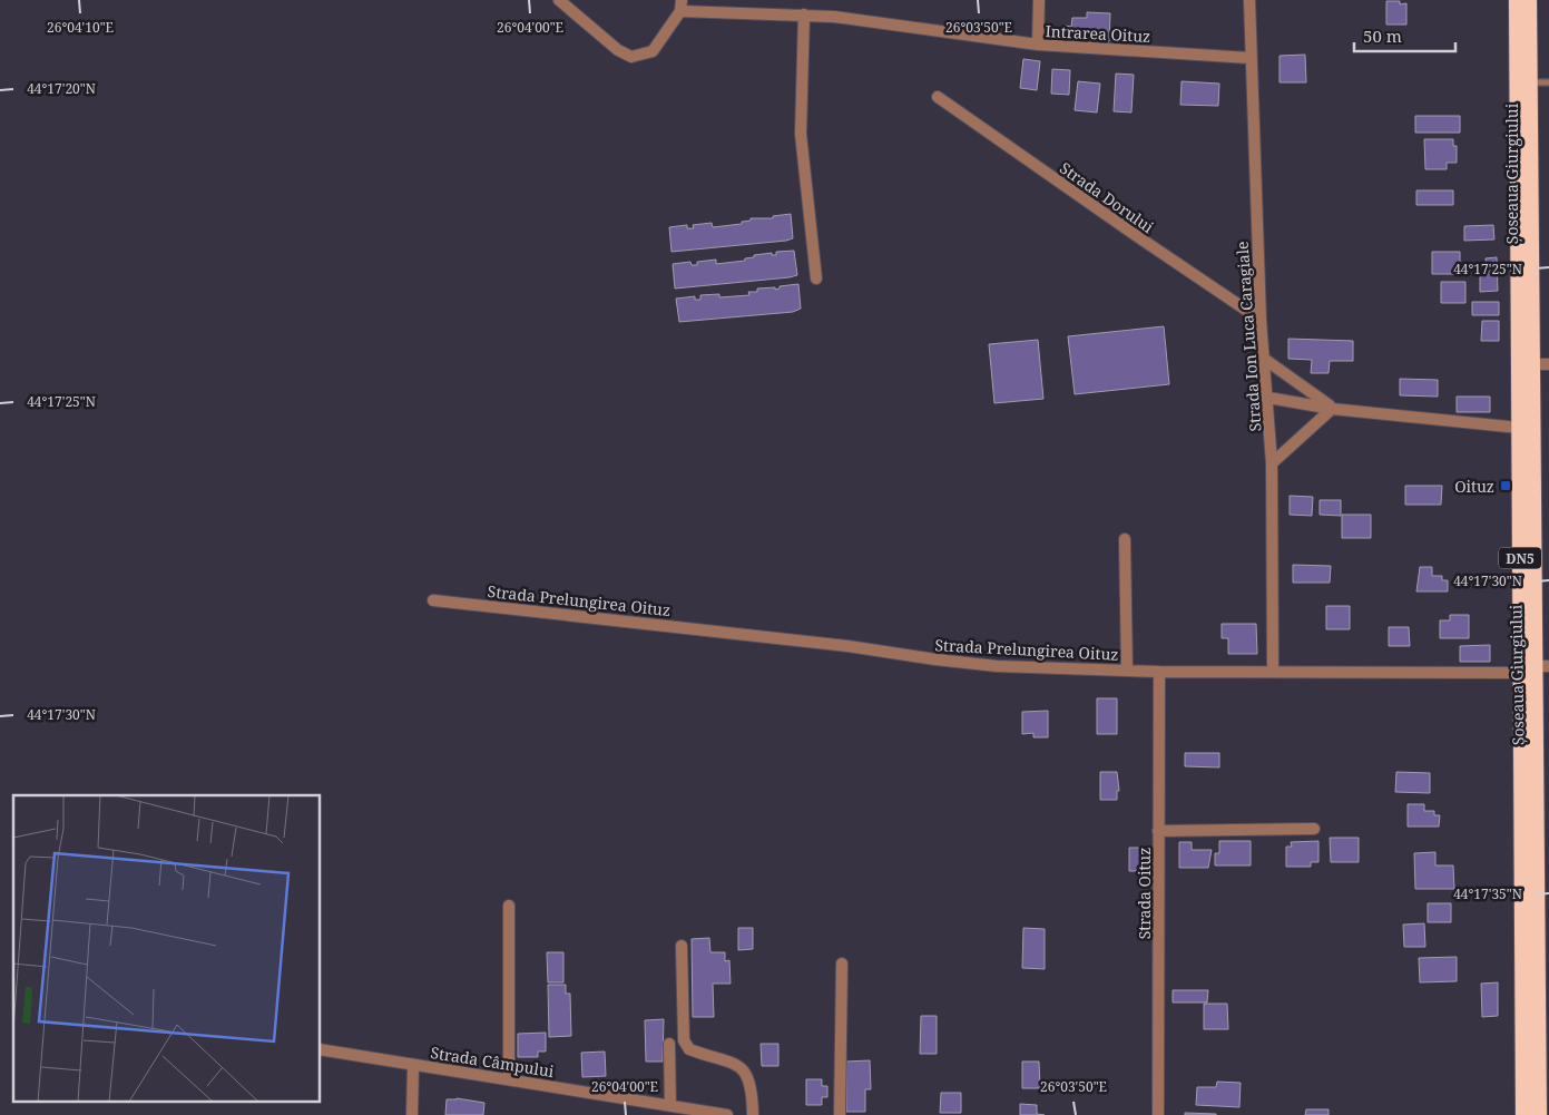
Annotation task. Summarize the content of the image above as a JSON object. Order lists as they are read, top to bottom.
{
  "streets": {
    "highway": ["Șoseaua Giurgiului", "DN5"],
    "street": [
      "Intrarea Oituz",
      "Strada Dorului",
      "Strada Ion Luca Caragiale",
      "Strada Prelungirea Oituz",
      "Strada Oituz",
      "Strada Câmpului"
    ]
  },
  "crossings": [
    ["Intrarea Oituz", "Strada Ion Luca Caragiale"],
    ["Șoseaua Giurgiului", "Strada Prelungirea Oituz"],
    ["Strada Dorului", "Strada Ion Luca Caragiale"],
    ["Strada Ion Luca Caragiale", "Strada Prelungirea Oituz"],
    ["Strada Prelungirea Oituz", "Strada Oituz"]
  ],
  "places": {
    "transit": ["Oituz"]
  },
  "scale_bar": "50 m",
  "coordinates": [
    "26°04'10\"E",
    "26°04'00\"E",
    "26°03'50\"E",
    "44°17'20\"N",
    "44°17'25\"N",
    "44°17'30\"N",
    "44°17'35\"N"
  ]
}
